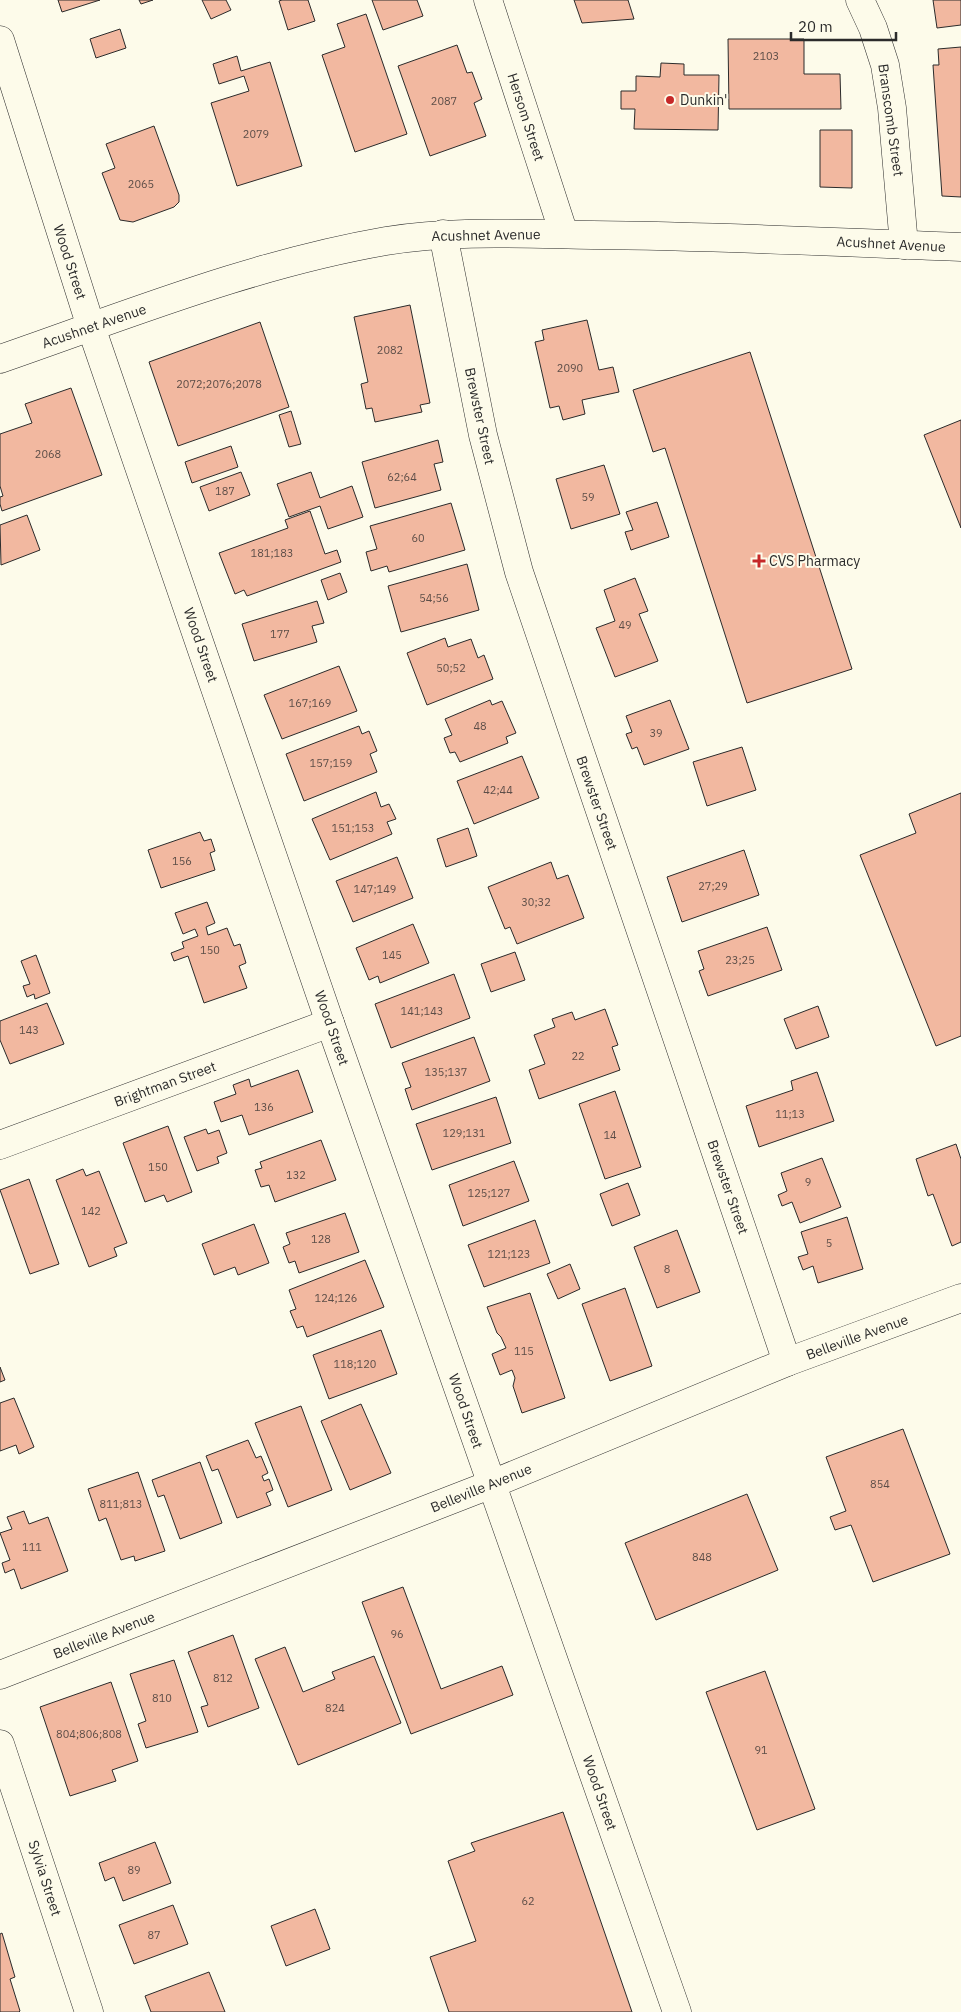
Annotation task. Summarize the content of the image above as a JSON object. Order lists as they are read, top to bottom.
{
  "streets": {
    "street": [
      "Hersom Street",
      "Branscomb Street",
      "Acushnet Avenue",
      "Wood Street",
      "Brewster Street",
      "Brightman Street",
      "Belleville Avenue",
      "Sylvia Street"
    ]
  },
  "crossings": [
    ["Hersom Street", "Acushnet Avenue"],
    ["Branscomb Street", "Acushnet Avenue"],
    ["Acushnet Avenue", "Wood Street"],
    ["Acushnet Avenue", "Brewster Street"],
    ["Wood Street", "Brightman Street"],
    ["Wood Street", "Belleville Avenue"],
    ["Brewster Street", "Belleville Avenue"]
  ],
  "places": {
    "other": ["Dunkin'"],
    "health": ["CVS Pharmacy"]
  },
  "house_numbers": [
    "2103",
    "2087",
    "2079",
    "2065",
    "2082",
    "2090",
    "2072;2076;2078",
    "2068",
    "62;64",
    "187",
    "59",
    "60",
    "181;183",
    "54;56",
    "49",
    "177",
    "50;52",
    "167;169",
    "48",
    "39",
    "157;159",
    "42;44",
    "151;153",
    "156",
    "27;29",
    "147;149",
    "30;32",
    "150",
    "145",
    "23;25",
    "141;143",
    "143",
    "22",
    "135;137",
    "136",
    "11;13",
    "129;131",
    "14",
    "150",
    "132",
    "9",
    "125;127",
    "142",
    "128",
    "5",
    "121;123",
    "8",
    "124;126",
    "115",
    "118;120",
    "854",
    "811;813",
    "111",
    "848",
    "96",
    "812",
    "810",
    "824",
    "804;806;808",
    "91",
    "89",
    "62",
    "87"
  ],
  "scale_bar": "20 m"
}
